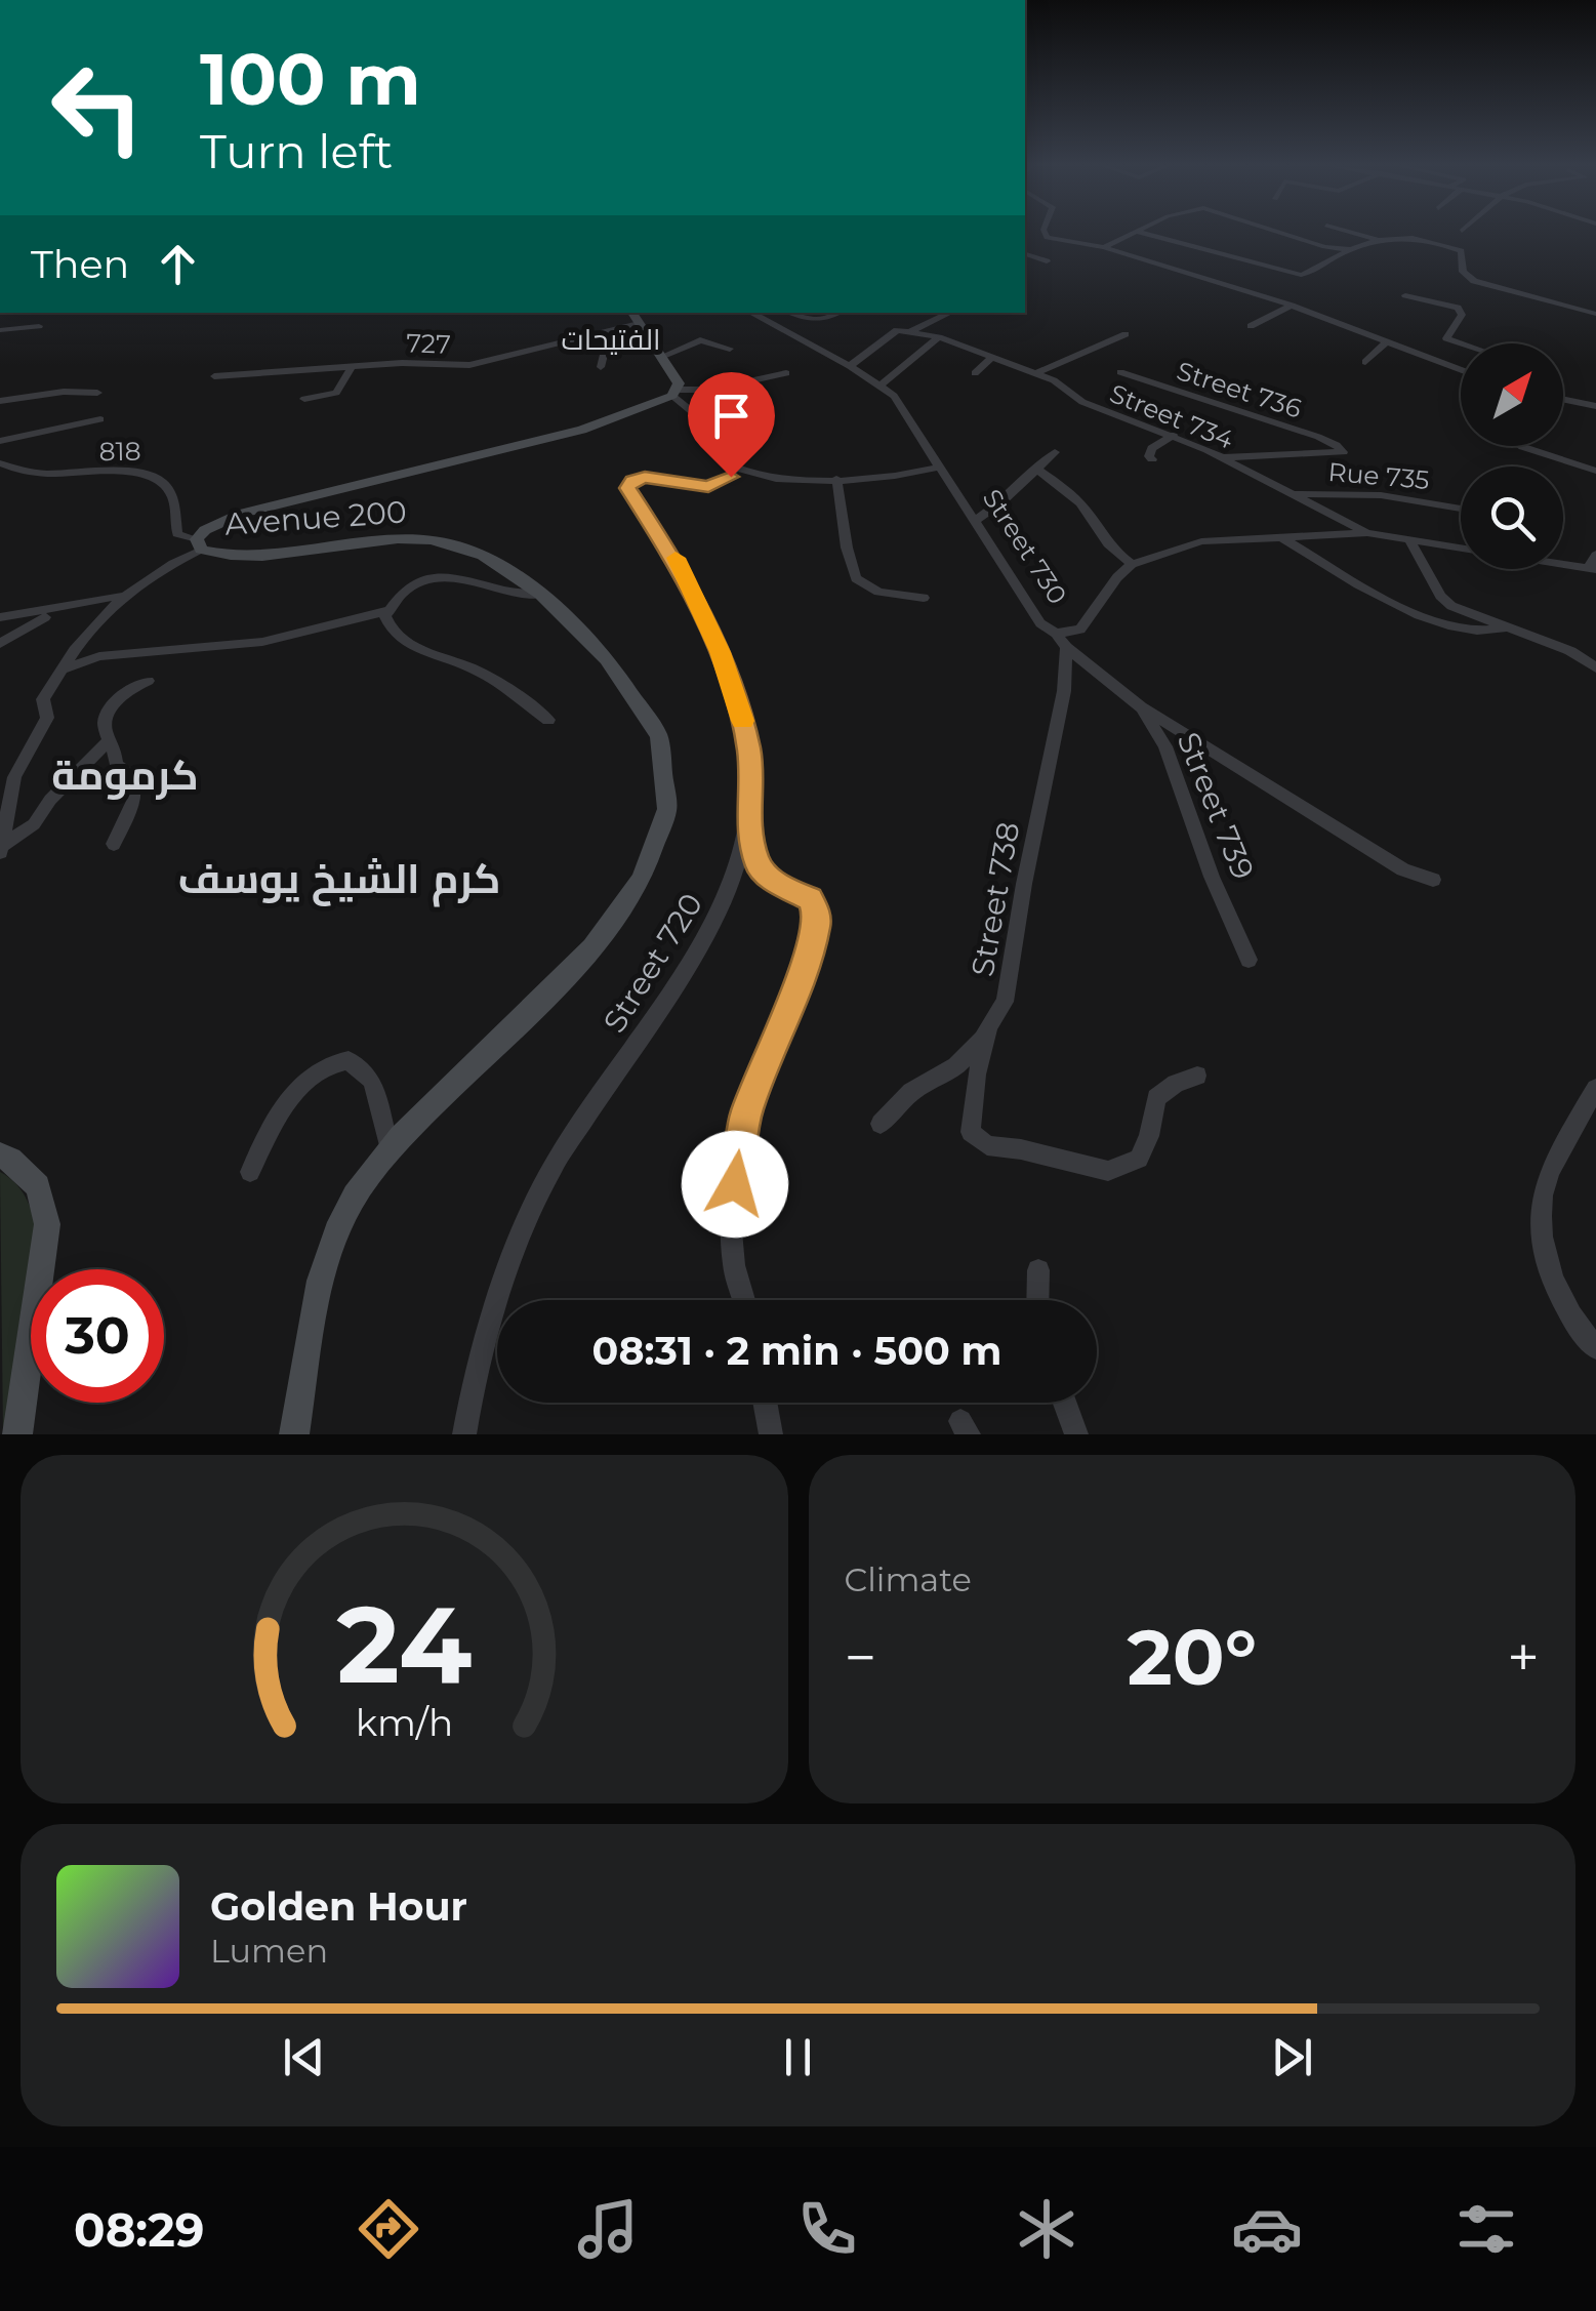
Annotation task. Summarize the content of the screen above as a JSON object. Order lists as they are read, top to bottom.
{
  "streets": {
    "main road": ["Avenue 200"],
    "street": [
      "727",
      "Street 736",
      "Street 734",
      "818",
      "Rue 735",
      "Street 730",
      "Street 739",
      "Street 738",
      "Street 720"
    ]
  },
  "crossings": [
    ["Street 736", "Street 734"],
    ["Street 734", "Rue 735"],
    ["Street 734", "Street 730"],
    ["818", "Avenue 200"],
    ["Street 730", "Street 739"],
    ["Street 730", "Street 738"],
    ["Street 739", "Street 738"]
  ],
  "districts": ["الفتيحات", "كرمومة", "كرم الشيخ يوسف"],
  "north": "top right",
  "page": {
    "turn": ["100 m", "Turn left"],
    "then": "Then",
    "limit": "30",
    "trip": "08:31 · 2 min · 500 m",
    "tile": "Climate",
    "heat": ["−", "20°", "+"],
    "song": ["Golden Hour", "Lumen"],
    "tabs": "08:29",
    "gauge": ["24", "km/h"]
  }
}
